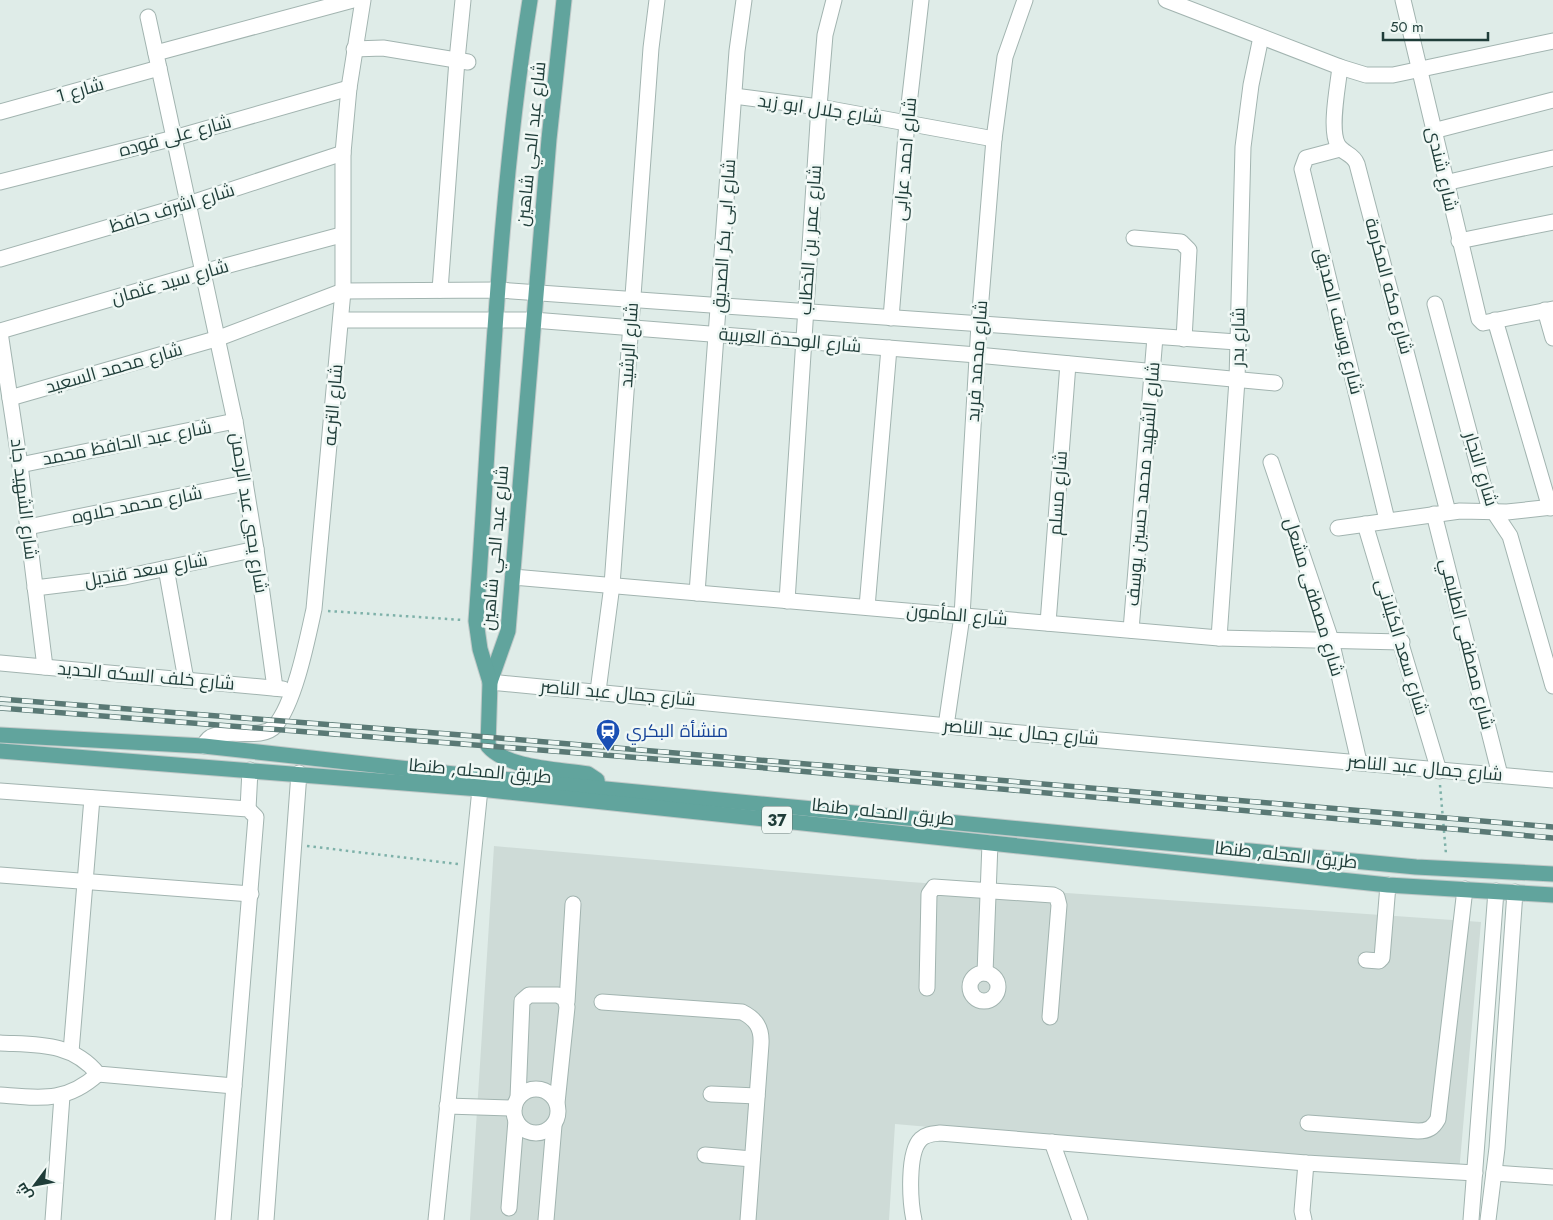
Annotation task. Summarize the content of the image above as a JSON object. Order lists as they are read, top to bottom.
{
  "streets": {
    "main road": ["شارع عبد الحي شاهين", "طريق المحله, طنطا", "37"],
    "street": [
      "شارع 1",
      "شارع جلال ابو زيد",
      "شارع على فوده",
      "شارع احمد عرابى",
      "شارع شندى",
      "شارع اشرف حافظ",
      "شارع ابى بكر الصديق",
      "شارع عمر بن الخطاب",
      "شارع سيد عثمان",
      "شارع مكه المكرمة",
      "شارع يوسف الصديق",
      "شارع بدر",
      "شارع الوحدة العربية",
      "شارع الرشيد",
      "شارع محمد فريد",
      "شارع محمد السعيد",
      "شارع الترعه",
      "شارع عبد الحافظ محمد",
      "شارع النجار",
      "شارع الشهيد محمد حسين يوسف",
      "شارع مسلم",
      "شارع الشهيد جاد",
      "شارع محمد حلاوه",
      "شارع يحيي عبد الرحمن",
      "شارع سعد قنديل",
      "شارع مصطفى مشعل",
      "شارع المأمون",
      "شارع مصطفى الطليمي",
      "شارع سعد الكيلانى",
      "شارع خلف السكه الحديد",
      "شارع جمال عبد الناصر"
    ]
  },
  "crossings": [
    ["شارع 1", "شارع يحيي عبد الرحمن"],
    ["شارع جلال ابو زيد", "شارع احمد عرابى"],
    ["شارع جلال ابو زيد", "شارع ابى بكر الصديق"],
    ["شارع جلال ابو زيد", "شارع عمر بن الخطاب"],
    ["شارع جلال ابو زيد", "شارع محمد فريد"],
    ["شارع على فوده", "شارع الترعه"],
    ["شارع على فوده", "شارع يحيي عبد الرحمن"],
    ["شارع عبد الحي شاهين", "شارع الوحدة العربية"],
    ["شارع عبد الحي شاهين", "شارع المأمون"],
    ["شارع عبد الحي شاهين", "شارع جمال عبد الناصر"],
    ["شارع احمد عرابى", "شارع الوحدة العربية"],
    ["شارع اشرف حافظ", "شارع الترعه"],
    ["شارع اشرف حافظ", "شارع يحيي عبد الرحمن"],
    ["شارع ابى بكر الصديق", "شارع الوحدة العربية"],
    ["شارع ابى بكر الصديق", "شارع المأمون"],
    ["شارع عمر بن الخطاب", "شارع الوحدة العربية"],
    ["شارع عمر بن الخطاب", "شارع المأمون"],
    ["شارع سيد عثمان", "شارع الترعه"],
    ["شارع سيد عثمان", "شارع الشهيد جاد"],
    ["شارع سيد عثمان", "شارع يحيي عبد الرحمن"],
    ["شارع مكه المكرمة", "شارع يوسف الصديق"],
    ["شارع مكه المكرمة", "شارع مصطفى الطليمي"],
    ["شارع بدر", "شارع الوحدة العربية"],
    ["شارع بدر", "شارع المأمون"],
    ["شارع الوحدة العربية", "شارع الرشيد"],
    ["شارع الوحدة العربية", "شارع محمد فريد"],
    ["شارع الوحدة العربية", "شارع محمد السعيد"],
    ["شارع الوحدة العربية", "شارع الترعه"],
    ["شارع الوحدة العربية", "شارع الشهيد محمد حسين يوسف"],
    ["شارع الوحدة العربية", "شارع مسلم"],
    ["شارع الرشيد", "شارع المأمون"],
    ["شارع الرشيد", "شارع جمال عبد الناصر"],
    ["شارع محمد فريد", "شارع المأمون"],
    ["شارع محمد فريد", "شارع جمال عبد الناصر"],
    ["شارع محمد السعيد", "شارع الترعه"],
    ["شارع محمد السعيد", "شارع الشهيد جاد"],
    ["شارع محمد السعيد", "شارع يحيي عبد الرحمن"],
    ["شارع الترعه", "شارع خلف السكه الحديد"],
    ["شارع الترعه", "طريق المحله, طنطا"],
    ["شارع عبد الحافظ محمد", "شارع الشهيد جاد"],
    ["شارع عبد الحافظ محمد", "شارع يحيي عبد الرحمن"],
    ["شارع الشهيد محمد حسين يوسف", "شارع المأمون"],
    ["شارع مسلم", "شارع المأمون"],
    ["شارع الشهيد جاد", "شارع محمد حلاوه"],
    ["شارع الشهيد جاد", "شارع سعد قنديل"],
    ["شارع الشهيد جاد", "شارع خلف السكه الحديد"],
    ["شارع محمد حلاوه", "شارع يحيي عبد الرحمن"],
    ["شارع يحيي عبد الرحمن", "شارع سعد قنديل"],
    ["شارع يحيي عبد الرحمن", "شارع خلف السكه الحديد"],
    ["شارع مصطفى مشعل", "شارع المأمون"],
    ["شارع مصطفى مشعل", "شارع جمال عبد الناصر"],
    ["شارع المأمون", "شارع سعد الكيلانى"],
    ["شارع مصطفى الطليمي", "شارع جمال عبد الناصر"],
    ["شارع سعد الكيلانى", "شارع جمال عبد الناصر"]
  ],
  "places": {
    "station": ["منشأة البكري"]
  },
  "scale_bar": "50 m",
  "north": "bottom left"
}
